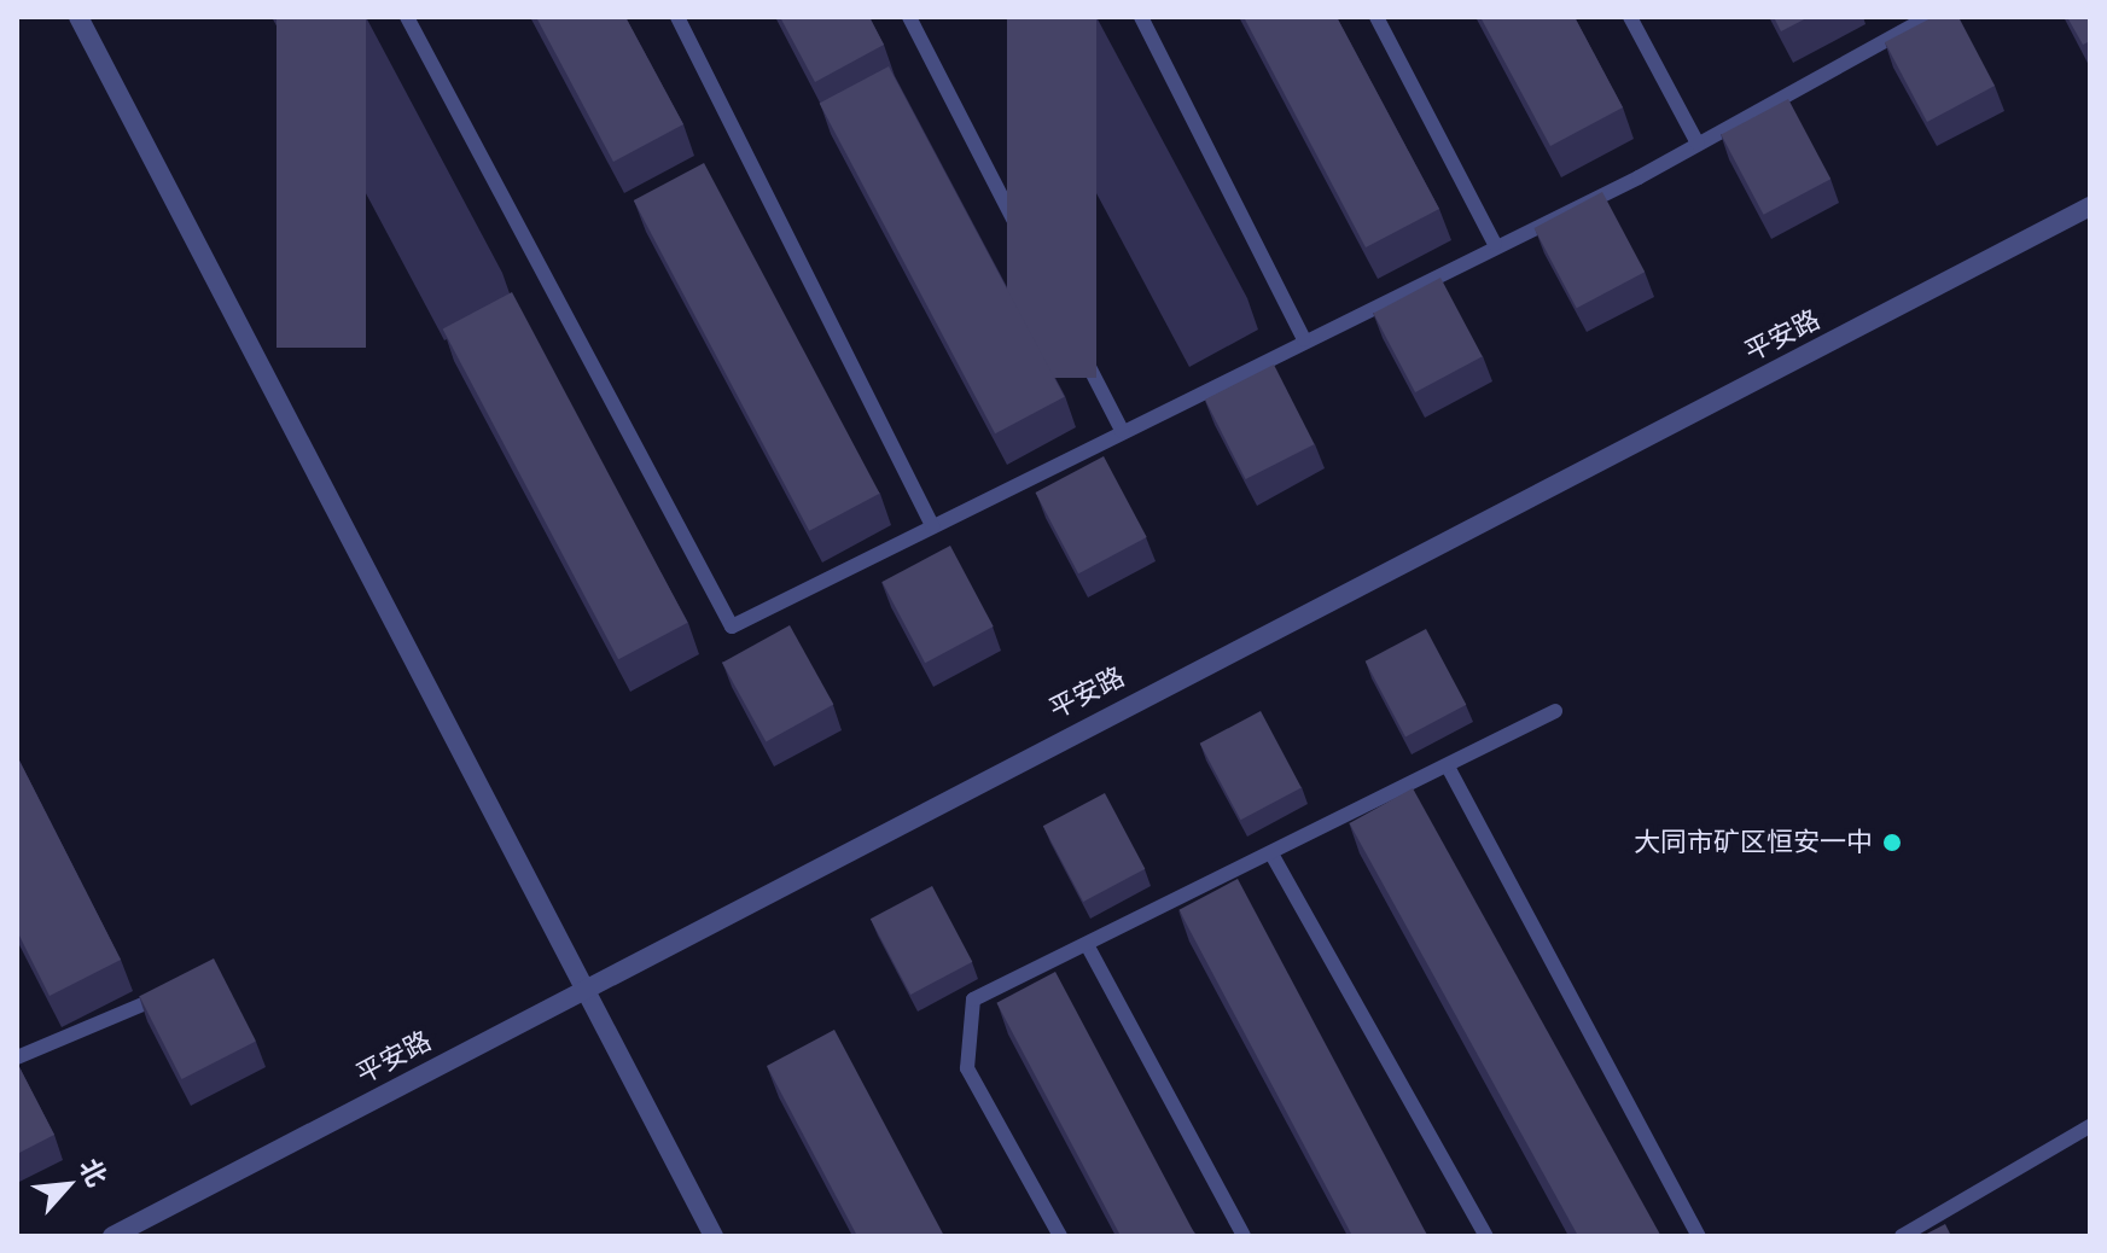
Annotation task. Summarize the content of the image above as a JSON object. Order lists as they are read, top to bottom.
{
  "streets": {
    "street": ["平安路"]
  },
  "places": ["大同市矿区恒安一中"],
  "north": "top right"
}
